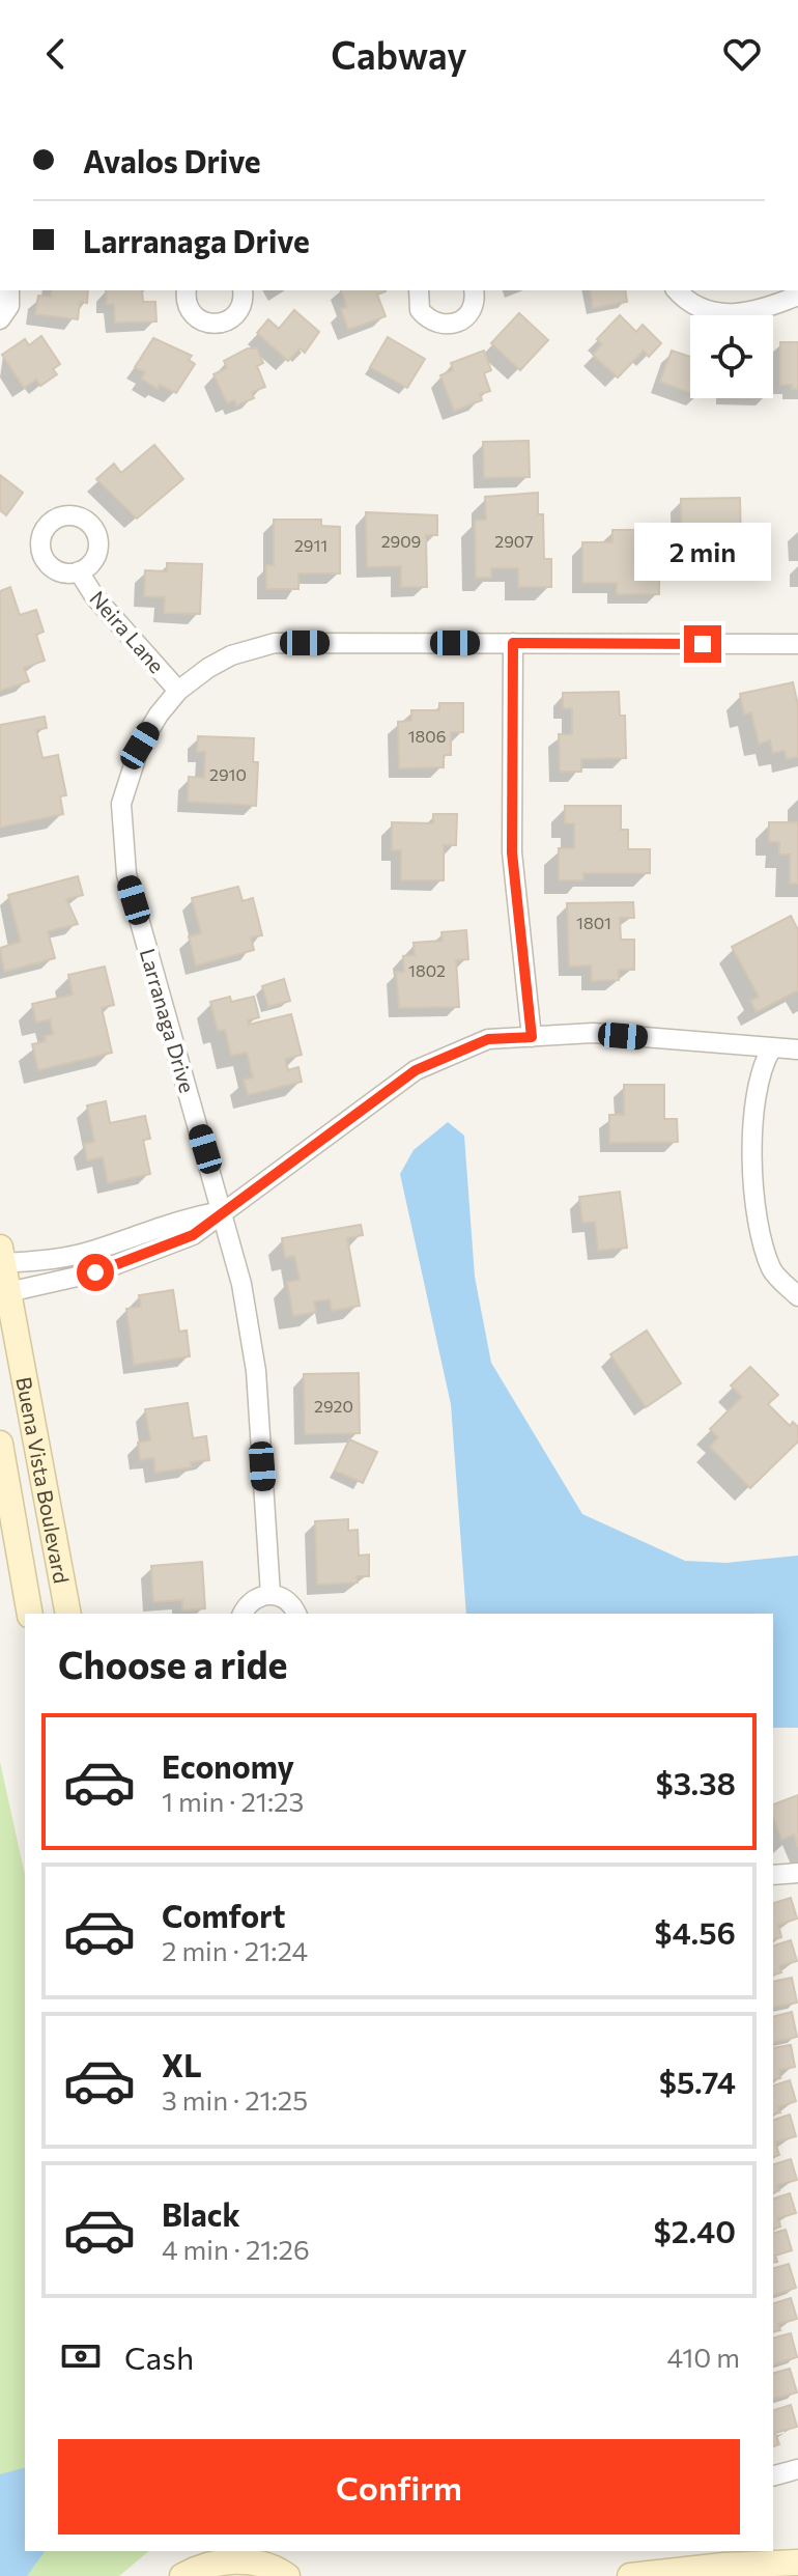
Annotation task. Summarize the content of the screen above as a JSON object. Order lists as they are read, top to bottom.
{
  "streets": {
    "main road": ["Buena Vista Boulevard"],
    "street": ["Neira Lane", "Larranaga Drive"]
  },
  "crossings": [
    ["Neira Lane", "Larranaga Drive"]
  ],
  "house_numbers": [
    "2909",
    "2907",
    "2911",
    "1806",
    "2910",
    "1801",
    "1802",
    "2920"
  ],
  "page": {
    "header": "Cabway",
    "banner": ["Avalos Drive", "Larranaga Drive"],
    "bubble": "2 min",
    "heading": "Choose a ride",
    "list": [
      {
        "name": "Economy",
        "note": "1 min · 21:23",
        "value": "$3.38"
      },
      {
        "name": "Comfort",
        "note": "2 min · 21:24",
        "value": "$4.56"
      },
      {
        "name": "XL",
        "note": "3 min · 21:25",
        "value": "$5.74"
      },
      {
        "name": "Black",
        "note": "4 min · 21:26",
        "value": "$2.40"
      }
    ],
    "pay": ["Cash", "410 m"],
    "buttons": "Confirm"
  }
}
